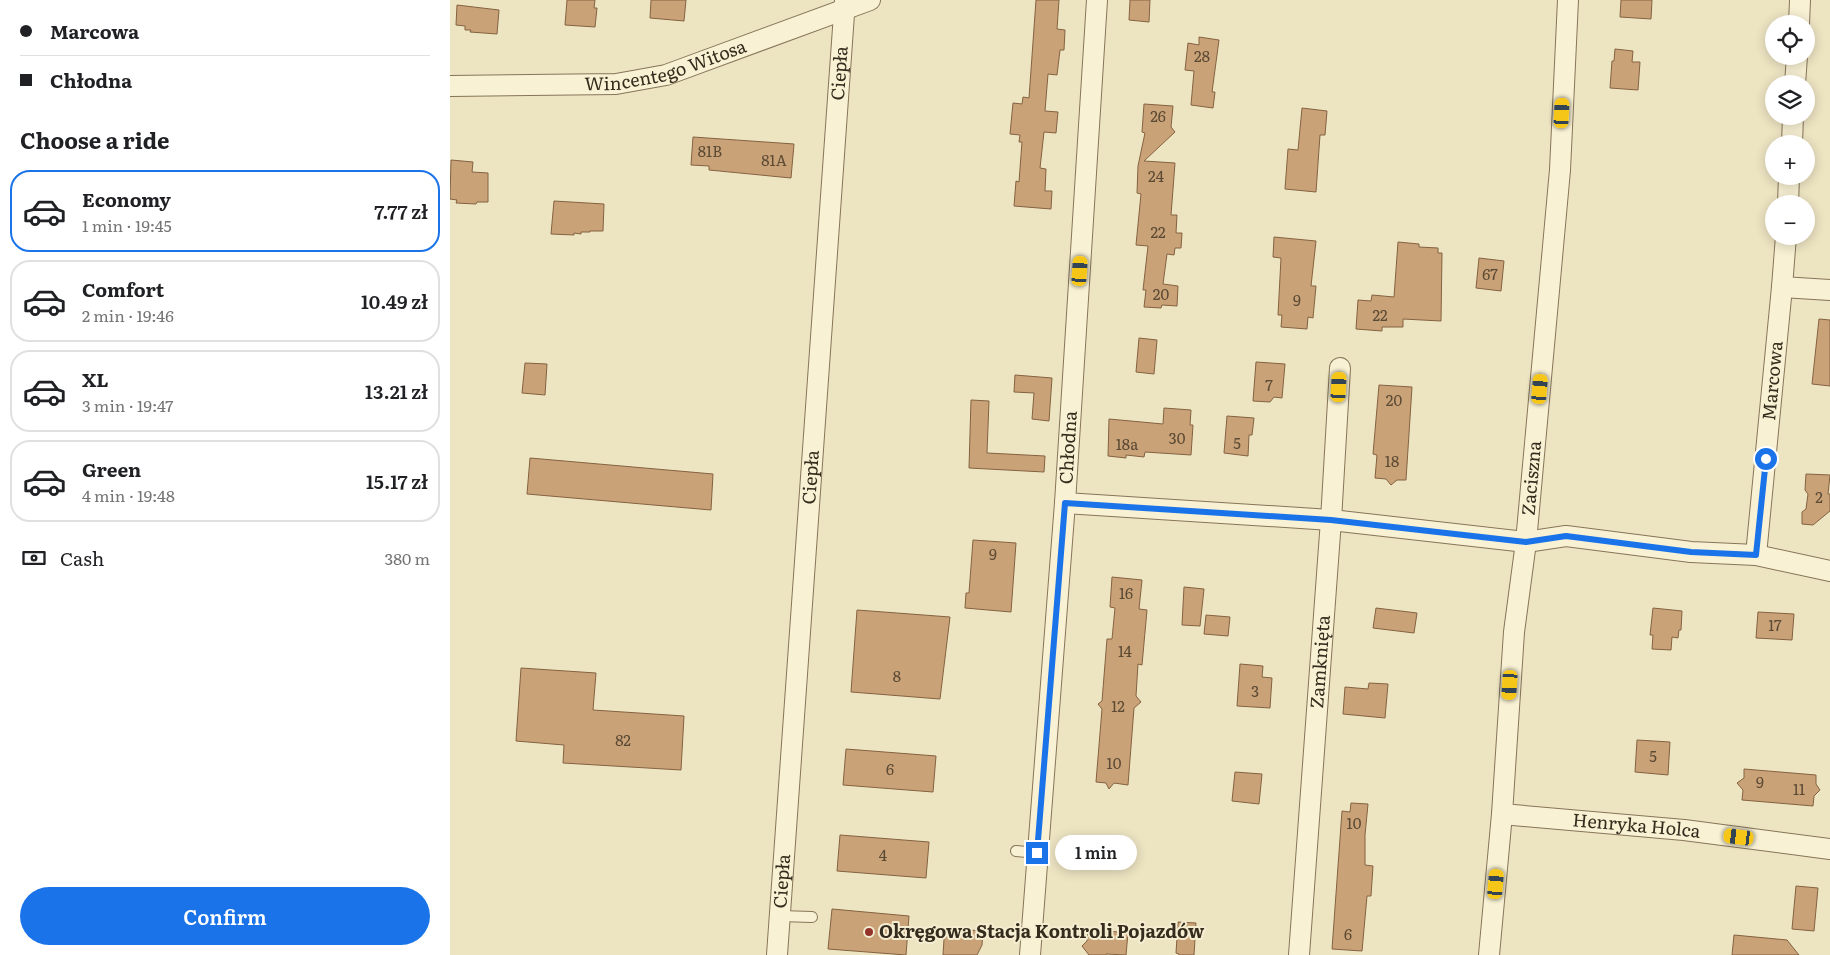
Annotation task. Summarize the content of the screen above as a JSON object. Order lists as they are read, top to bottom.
{
  "streets": {
    "street": [
      "Wincentego Witosa",
      "Ciepła",
      "Marcowa",
      "Chłodna",
      "Zaciszna",
      "Zamknięta",
      "Henryka Holca"
    ]
  },
  "crossings": [
    ["Wincentego Witosa", "Ciepła"],
    ["Zaciszna", "Henryka Holca"]
  ],
  "places": ["Okręgowa Stacja Kontroli Pojazdów"],
  "house_numbers": [
    "28",
    "26",
    "81B",
    "81A",
    "24",
    "22",
    "67",
    "20",
    "9",
    "22",
    "7",
    "20",
    "30",
    "5",
    "18a",
    "18",
    "2",
    "9",
    "16",
    "17",
    "14",
    "8",
    "3",
    "12",
    "82",
    "5",
    "10",
    "6",
    "9",
    "11",
    "10",
    "4",
    "6"
  ],
  "page": {
    "banner": ["Marcowa", "Chłodna"],
    "map_buttons": ["+", "−"],
    "heading": "Choose a ride",
    "list": [
      {
        "name": "Economy",
        "note": "1 min · 19:45",
        "value": "7.77 zł"
      },
      {
        "name": "Comfort",
        "note": "2 min · 19:46",
        "value": "10.49 zł"
      },
      {
        "name": "XL",
        "note": "3 min · 19:47",
        "value": "13.21 zł"
      },
      {
        "name": "Green",
        "note": "4 min · 19:48",
        "value": "15.17 zł"
      }
    ],
    "pay": ["Cash", "380 m"],
    "bubble": "1 min",
    "buttons": "Confirm"
  }
}
